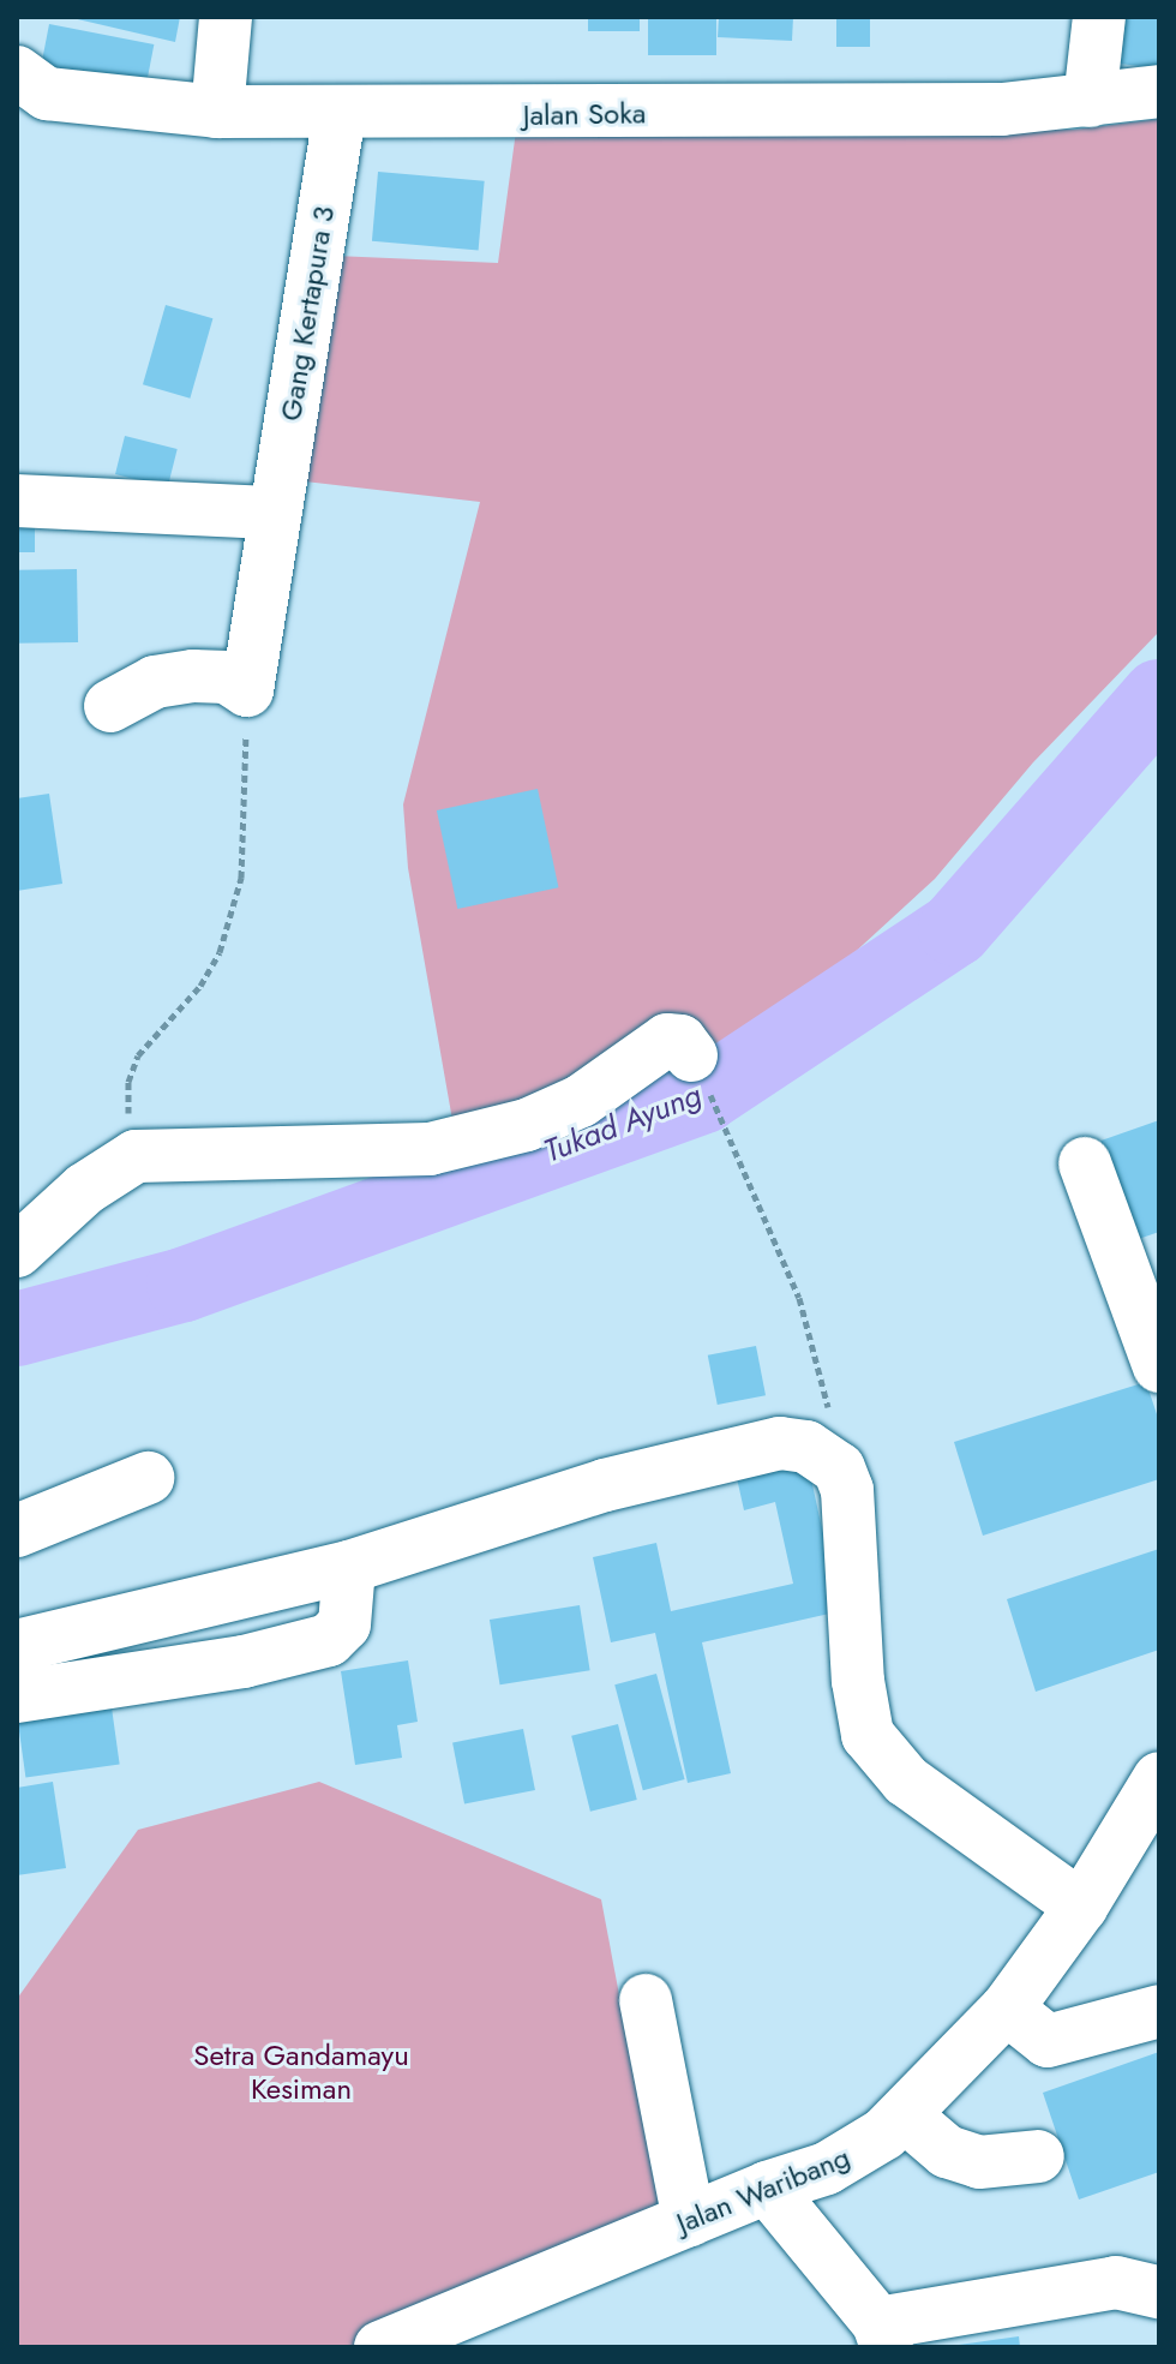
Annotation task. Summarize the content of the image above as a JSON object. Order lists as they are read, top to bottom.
{
  "streets": {
    "street": ["Jalan Soka", "Gang Kertapura 3", "Jalan Waribang"]
  },
  "crossings": [
    ["Jalan Soka", "Gang Kertapura 3"]
  ],
  "water": ["Tukad Ayung"],
  "parks": ["Setra Gandamayu Kesiman"]
}
